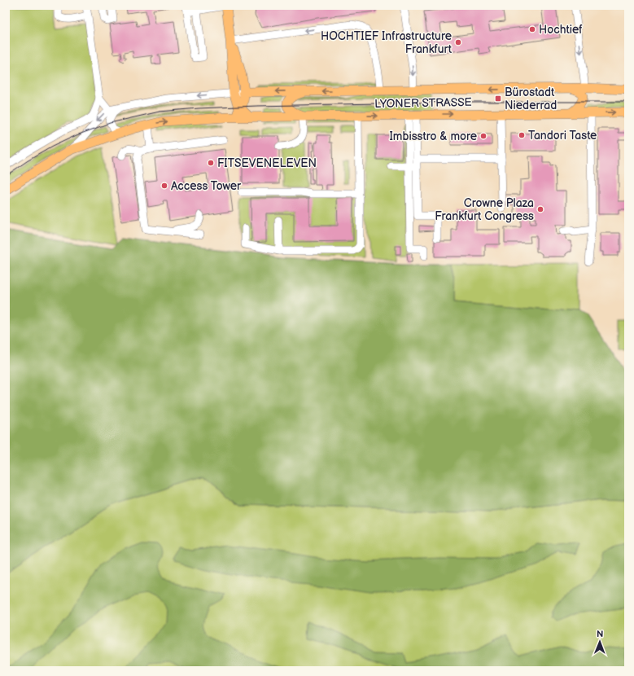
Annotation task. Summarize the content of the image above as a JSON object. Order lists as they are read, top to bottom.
{
  "streets": {
    "main road": ["LYONER STRASSE"]
  },
  "places": {
    "other": [
      "Hochtief",
      "HOCHTIEF Infrastructure Frankfurt",
      "Tandori Taste",
      "Imbisstro & more",
      "FITSEVENELEVEN",
      "Access Tower",
      "Crowne Plaza Frankfurt Congress"
    ],
    "transit": ["Bürostadt Niederrad"]
  },
  "north": "top"
}
